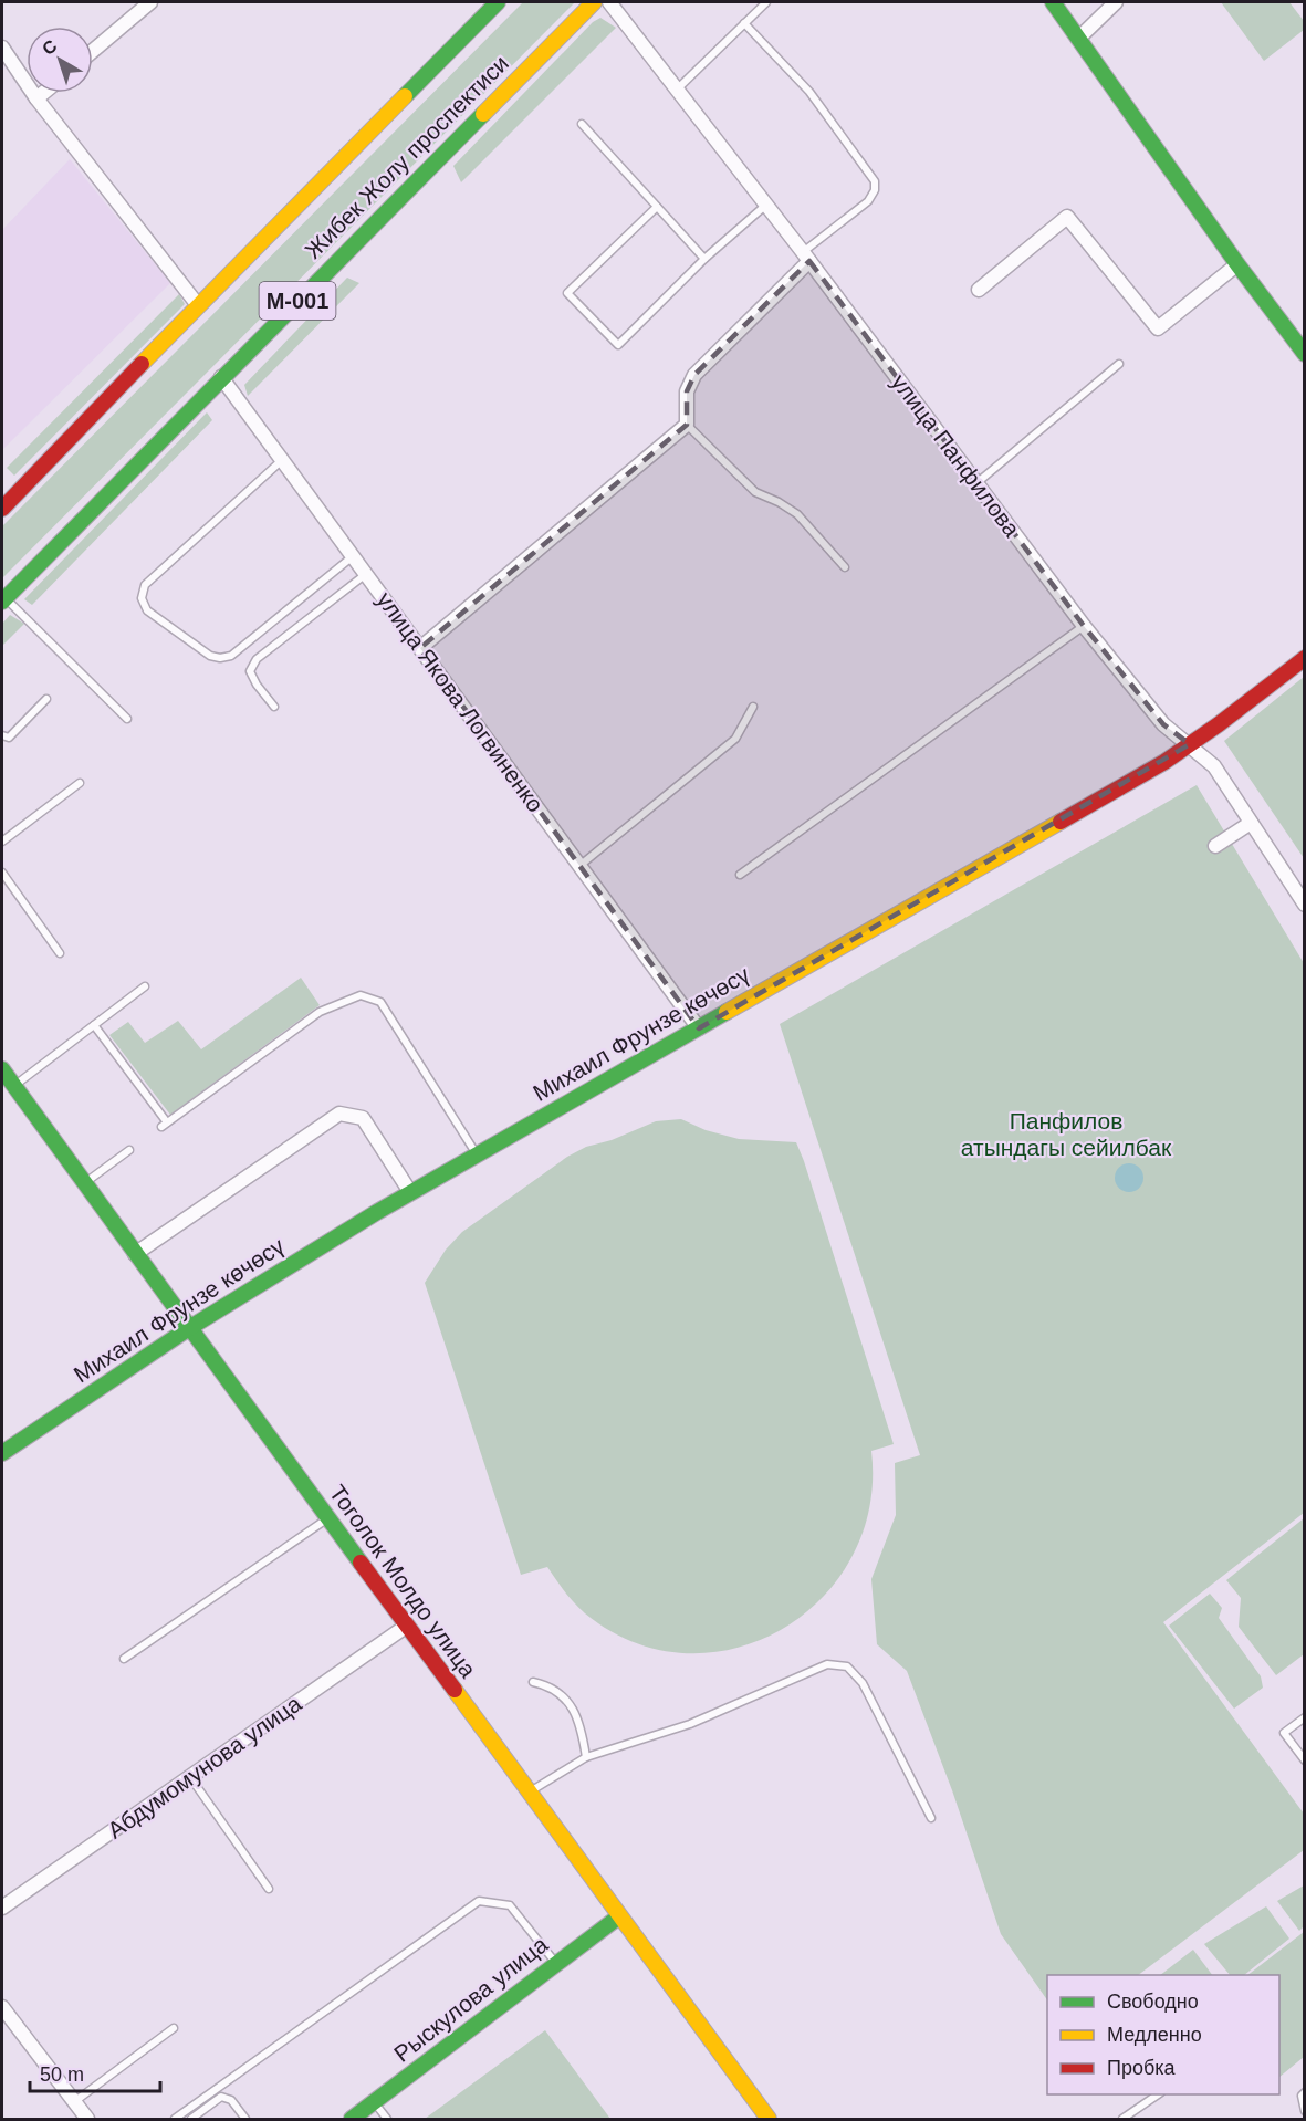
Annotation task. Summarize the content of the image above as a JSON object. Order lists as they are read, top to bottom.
{
  "streets": {
    "main road": [
      "Жибек Жолу проспектиси",
      "М-001",
      "Михаил Фрунзе көчөсү",
      "Тоголок Молдо улица",
      "Рыскулова улица"
    ],
    "street": ["улица Панфилова", "улица Якова Логвиненко", "Абдумомунова улица"]
  },
  "crossings": [
    ["Жибек Жолу проспектиси", "улица Якова Логвиненко"],
    ["улица Панфилова", "Михаил Фрунзе көчөсү"],
    ["улица Якова Логвиненко", "Михаил Фрунзе көчөсү"],
    ["Михаил Фрунзе көчөсү", "Тоголок Молдо улица"],
    ["Тоголок Молдо улица", "Абдумомунова улица"],
    ["Тоголок Молдо улица", "Рыскулова улица"]
  ],
  "parks": ["Панфилов атындагы сейилбак"],
  "legend": ["Свободно", "Медленно", "Пробка"],
  "scale_bar": "50 m",
  "north": "top left"
}
